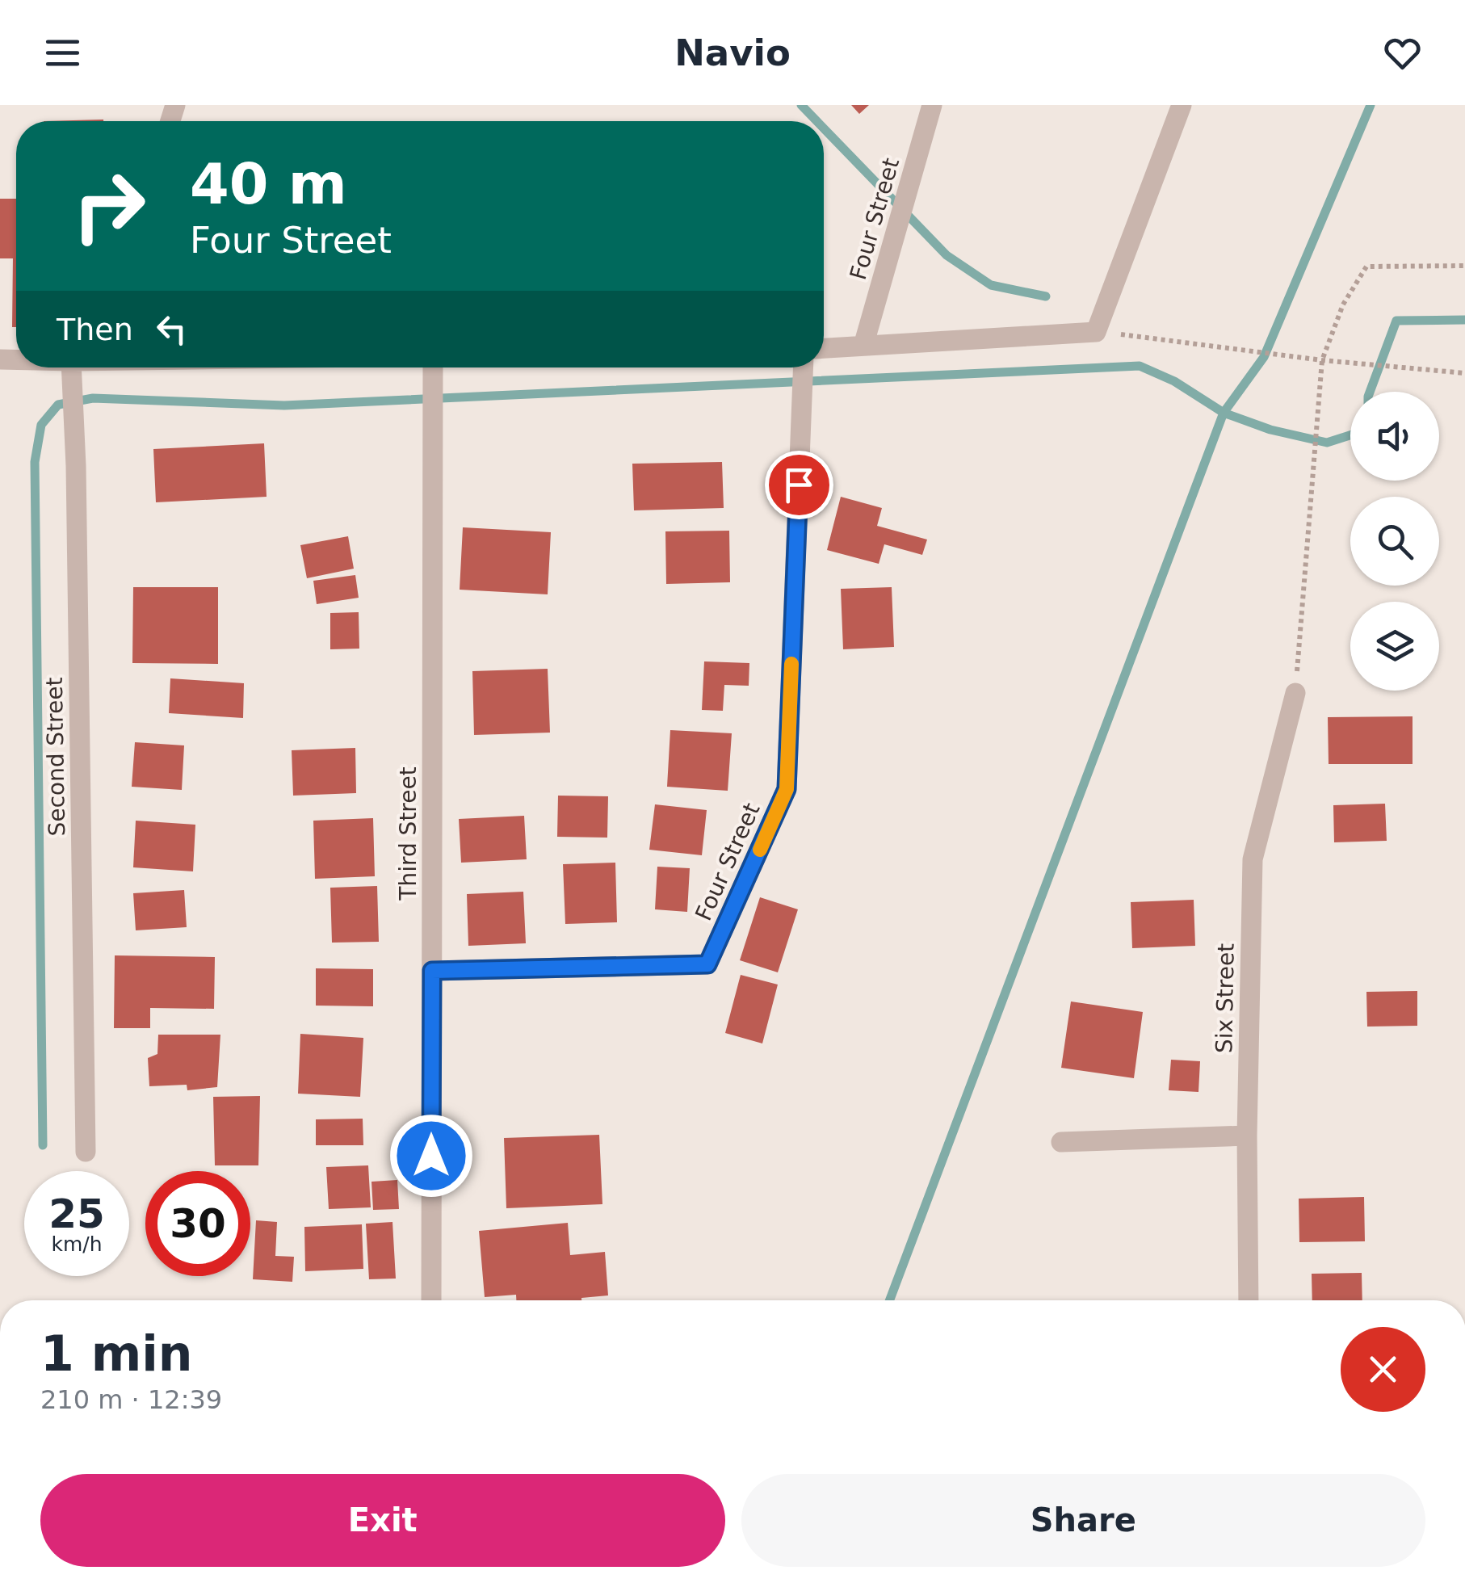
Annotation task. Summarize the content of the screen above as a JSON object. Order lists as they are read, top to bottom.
{
  "streets": {
    "street": [
      "Four Street",
      "Second Street",
      "Third Street",
      "Six Street"
    ]
  },
  "crossings": [
    ["Four Street", "Third Street"]
  ],
  "page": {
    "header": "Navio",
    "turn": ["40 m", "Four Street"],
    "then": "Then",
    "speed": "25 km/h",
    "limit": "30",
    "heading": ["1 min", "210 m · 12:39"],
    "buttons": ["Exit", "Share"]
  }
}
